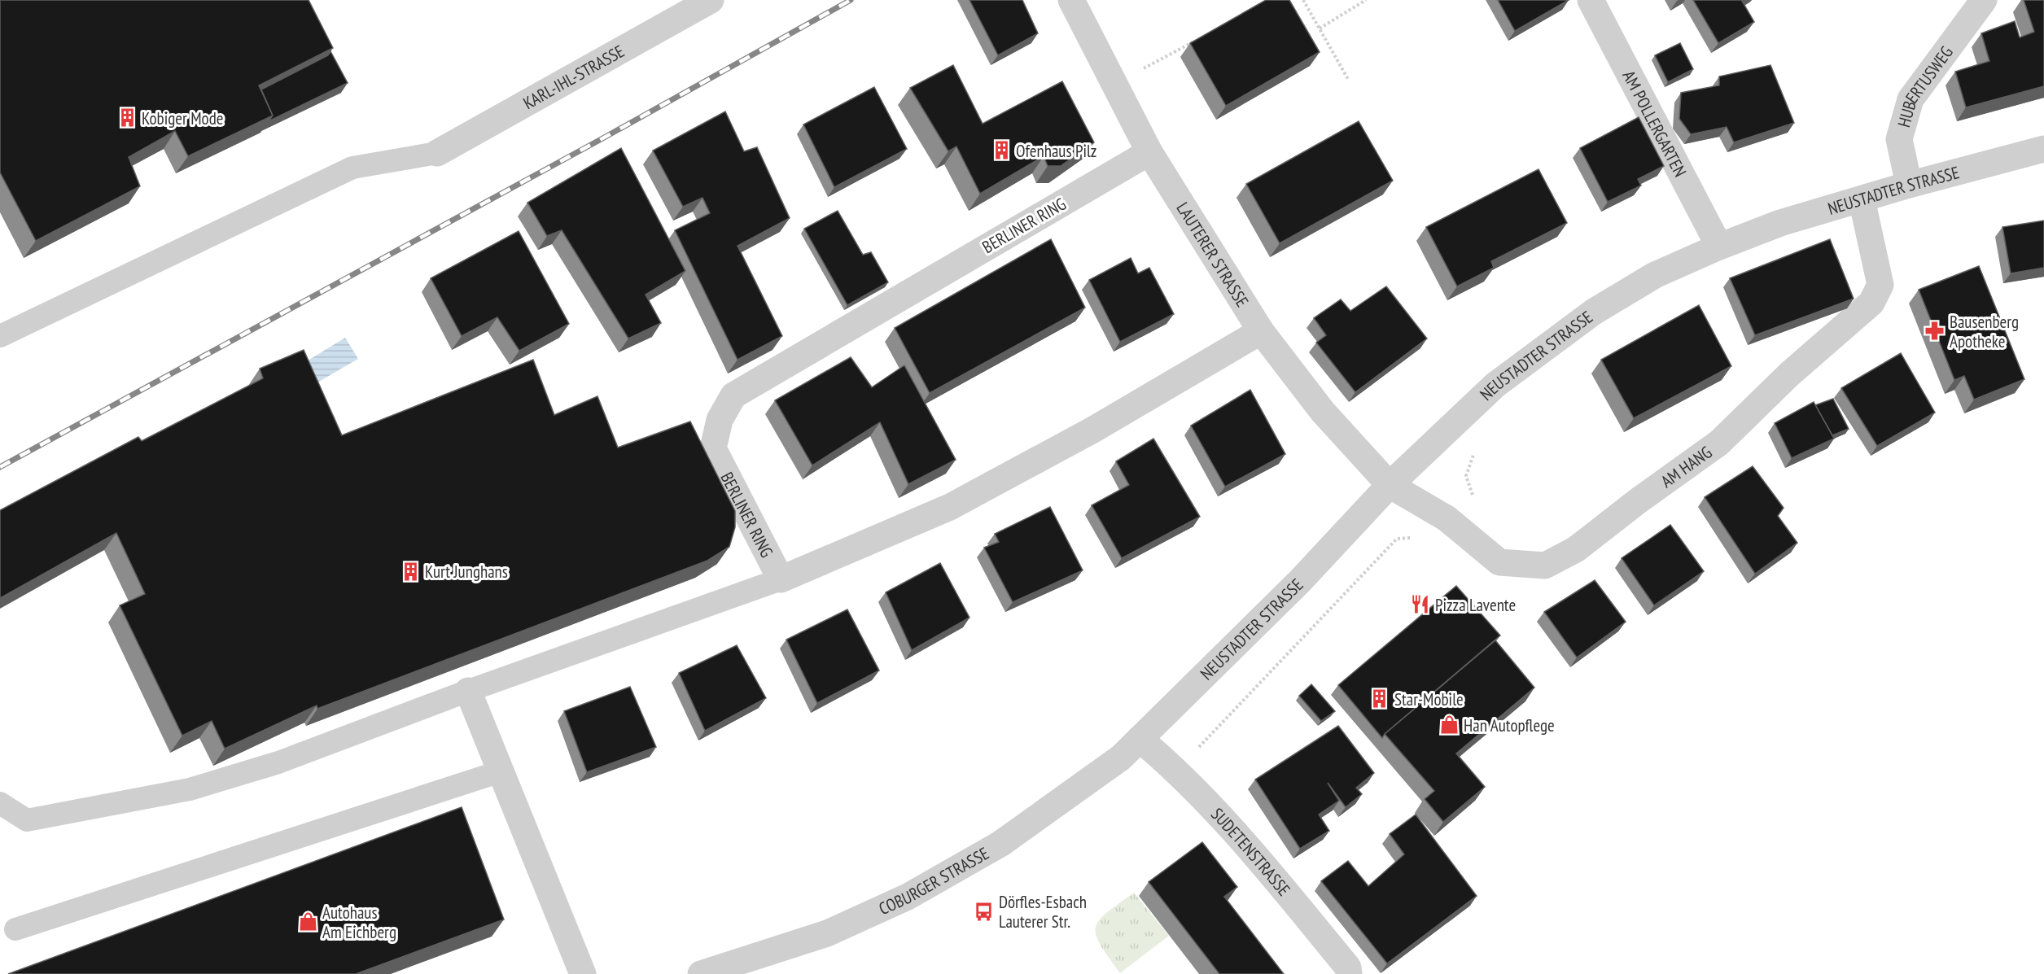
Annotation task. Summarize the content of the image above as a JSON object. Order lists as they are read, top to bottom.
{
  "streets": {
    "street": [
      "KARL-IHL-STRASSE",
      "HUBERTUSWEG",
      "AM POLLERGARTEN",
      "NEUSTADTER STRASSE",
      "BERLINER RING",
      "LAUTERER STRASSE",
      "AM HANG",
      "SUDETENSTRASSE",
      "COBURGER STRASSE"
    ]
  },
  "crossings": [
    ["HUBERTUSWEG", "NEUSTADTER STRASSE"],
    ["AM POLLERGARTEN", "NEUSTADTER STRASSE"],
    ["NEUSTADTER STRASSE", "LAUTERER STRASSE"],
    ["NEUSTADTER STRASSE", "AM HANG"],
    ["NEUSTADTER STRASSE", "SUDETENSTRASSE"],
    ["NEUSTADTER STRASSE", "COBURGER STRASSE"],
    ["BERLINER RING", "LAUTERER STRASSE"],
    ["LAUTERER STRASSE", "AM HANG"],
    ["SUDETENSTRASSE", "COBURGER STRASSE"]
  ],
  "places": {
    "building": [
      "Kobiger Mode",
      "Ofenhaus Pilz",
      "Kurt Junghans",
      "Star-Mobile"
    ],
    "pharmacy": ["Bausenberg Apotheke"],
    "restaurant": ["Pizza Lavente"],
    "shop": ["Han Autopflege", "Autohaus Am Eichberg"],
    "bus stop": ["Dörfles-Esbach Lauterer Str."]
  }
}
